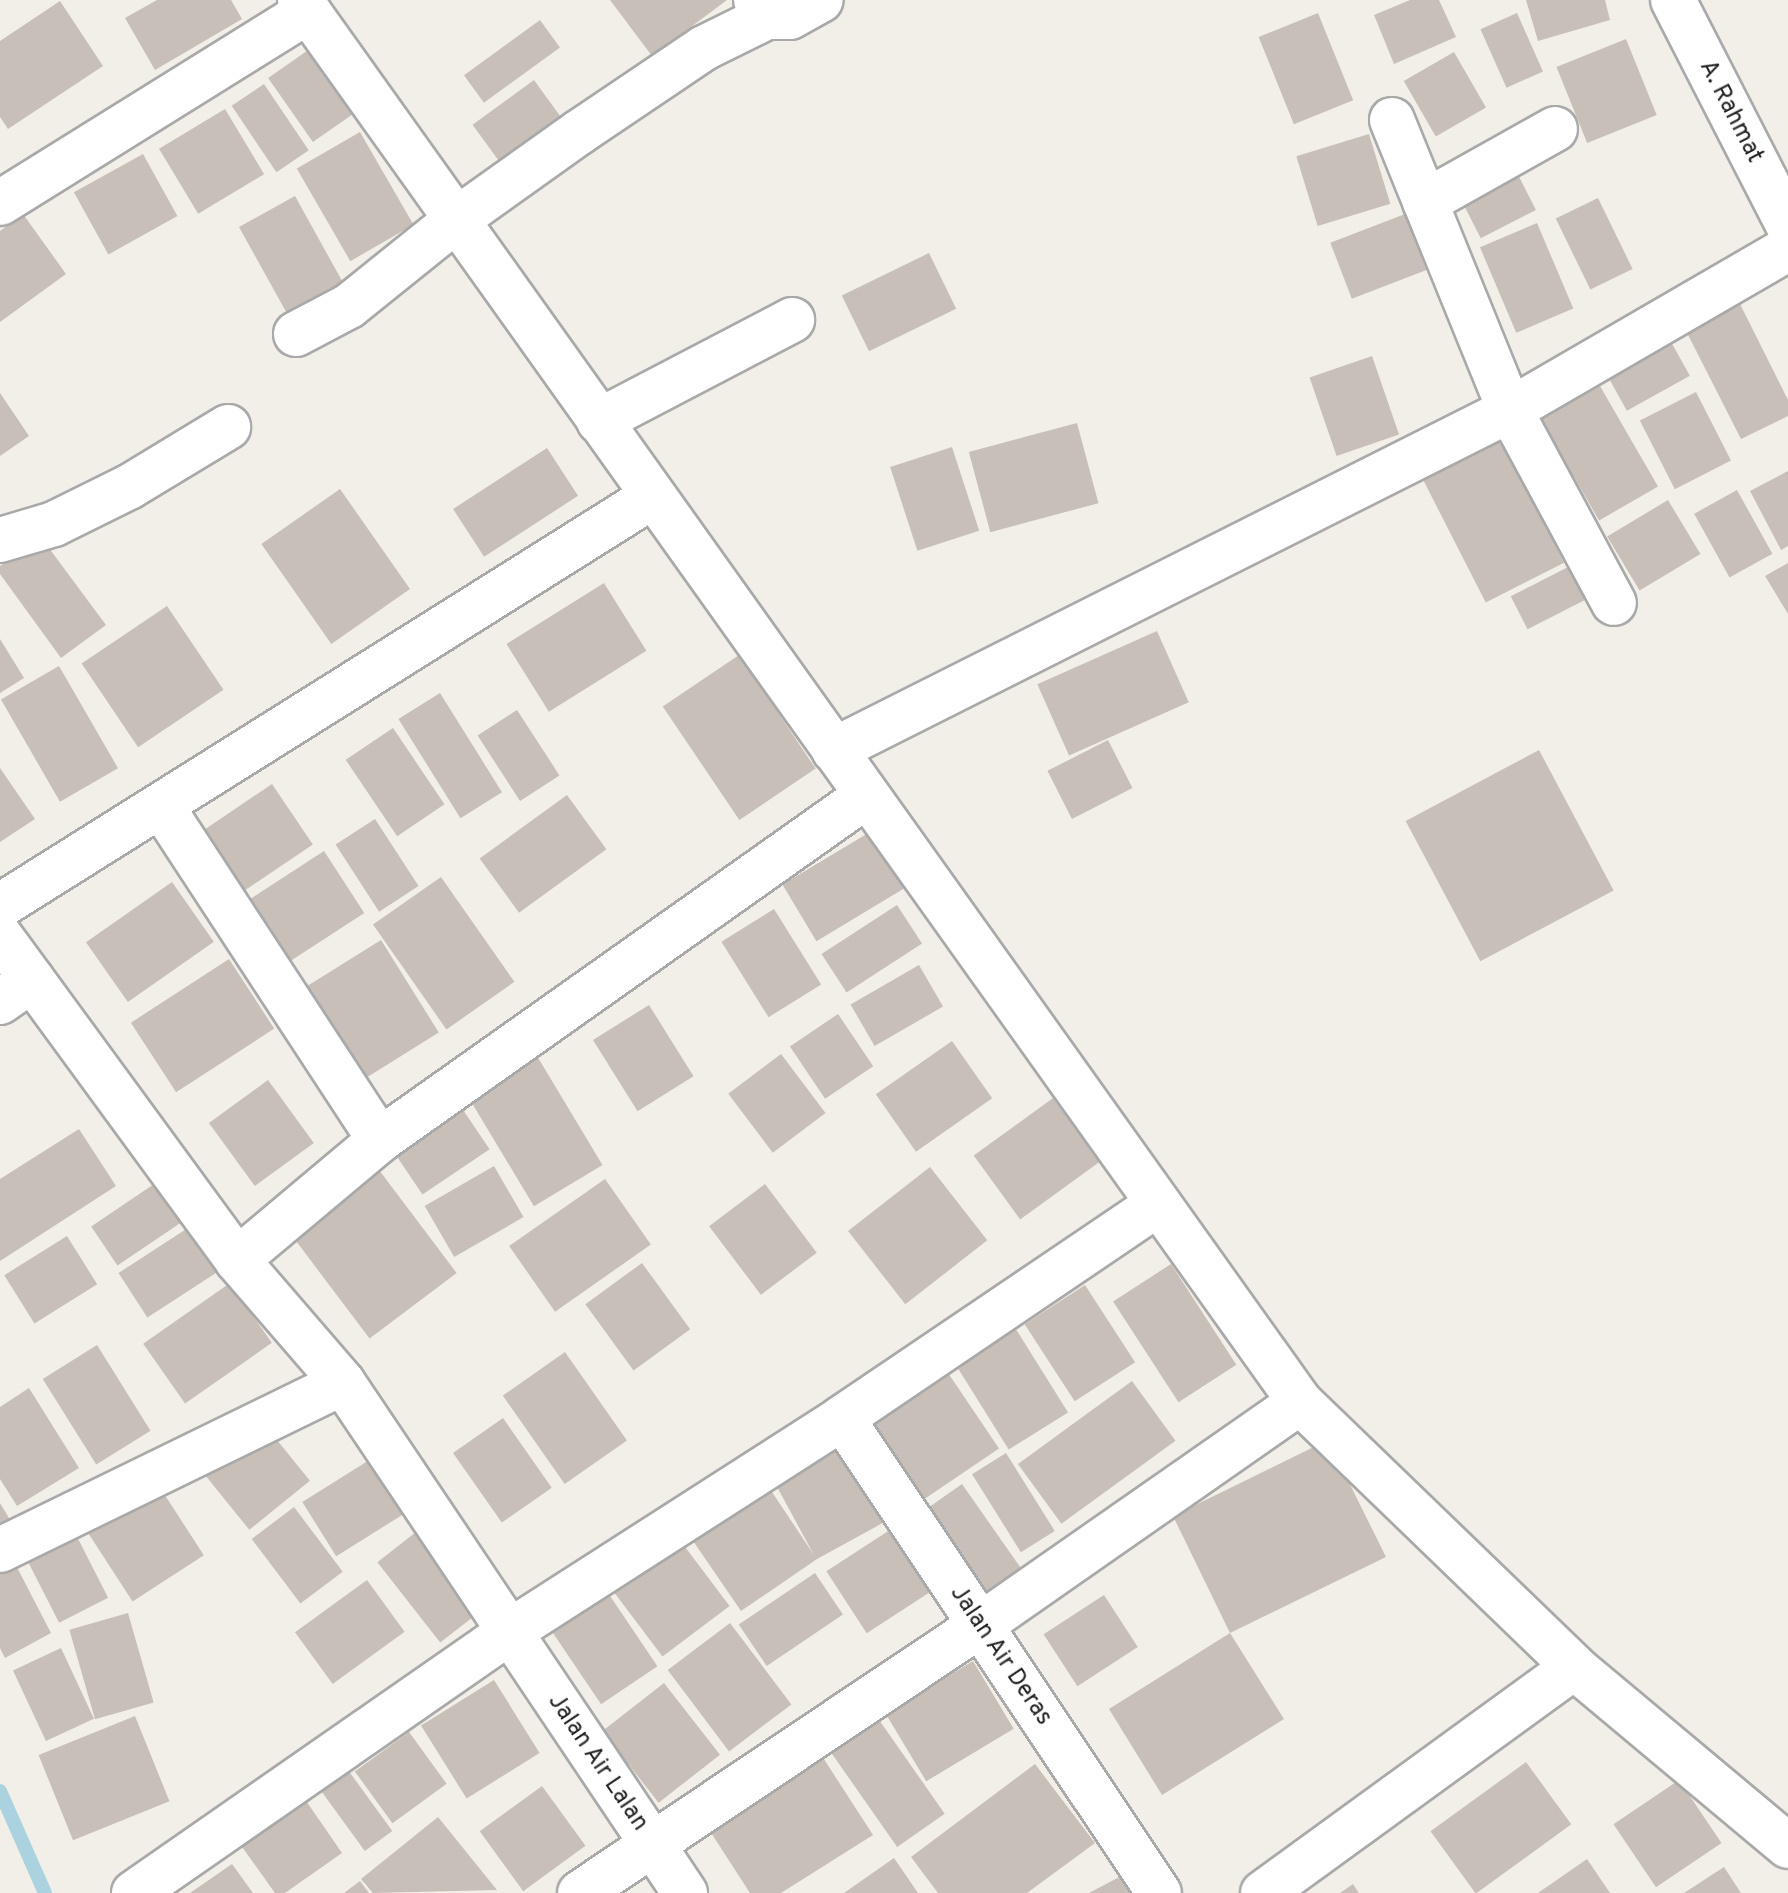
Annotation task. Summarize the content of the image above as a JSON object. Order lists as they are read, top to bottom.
{
  "streets": {
    "street": ["A. Rahmat", "Jalan Air Deras", "Jalan Air Lalan"]
  }
}
